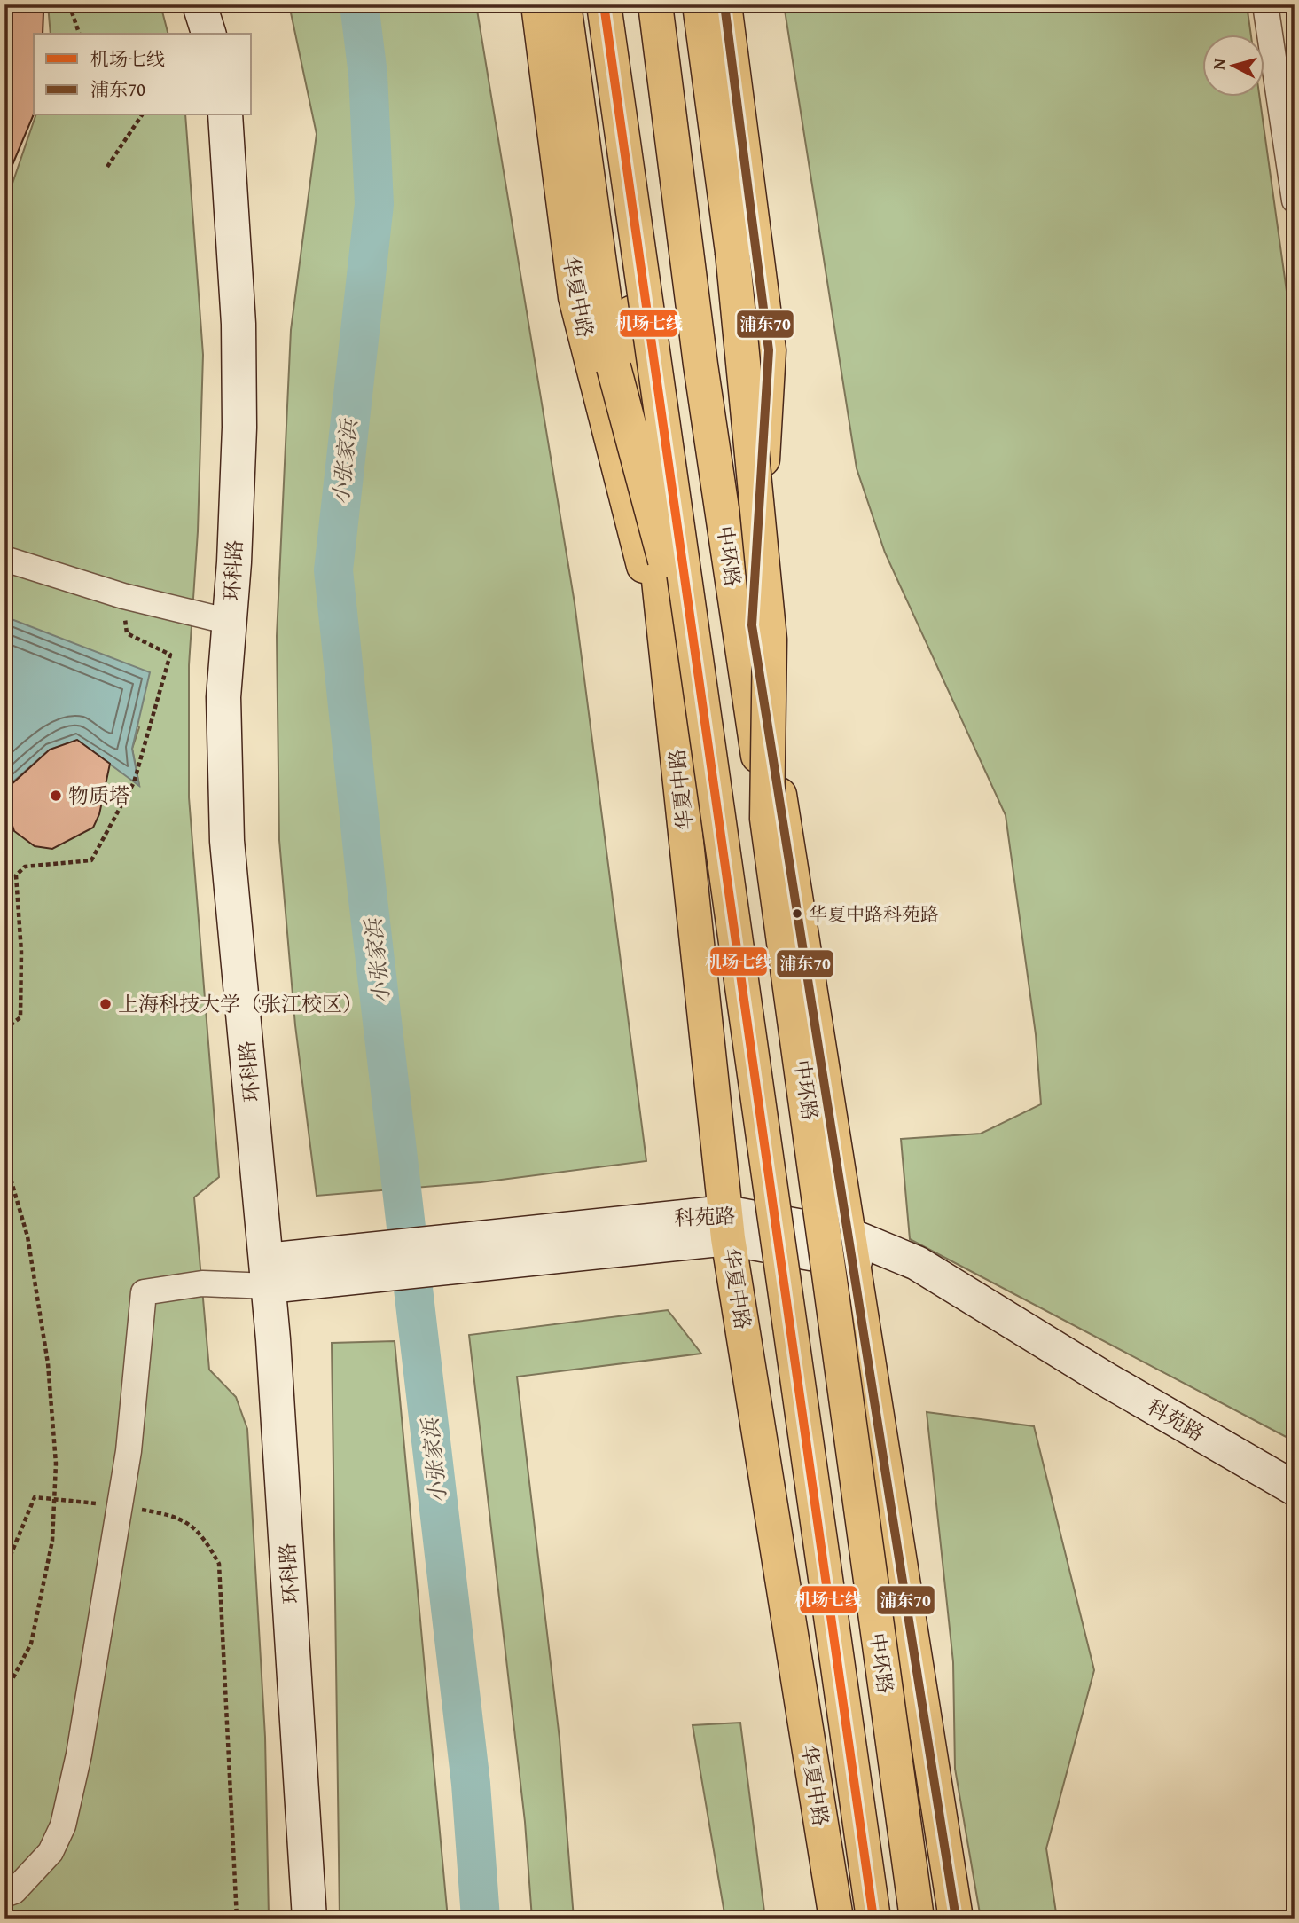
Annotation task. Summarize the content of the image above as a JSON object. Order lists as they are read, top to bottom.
{
  "streets": {
    "main road": ["华夏中路", "中环路"],
    "street": ["环科路", "科苑路"]
  },
  "crossings": [
    ["华夏中路", "科苑路"],
    ["环科路", "科苑路"]
  ],
  "water": ["小张家浜"],
  "places": ["物质塔", "华夏中路科苑路", "上海科技大学（张江校区）"],
  "lines": ["transit line 机场七线", "transit line 浦东70"],
  "legend": ["机场七线", "浦东70"],
  "north": "left"
}
